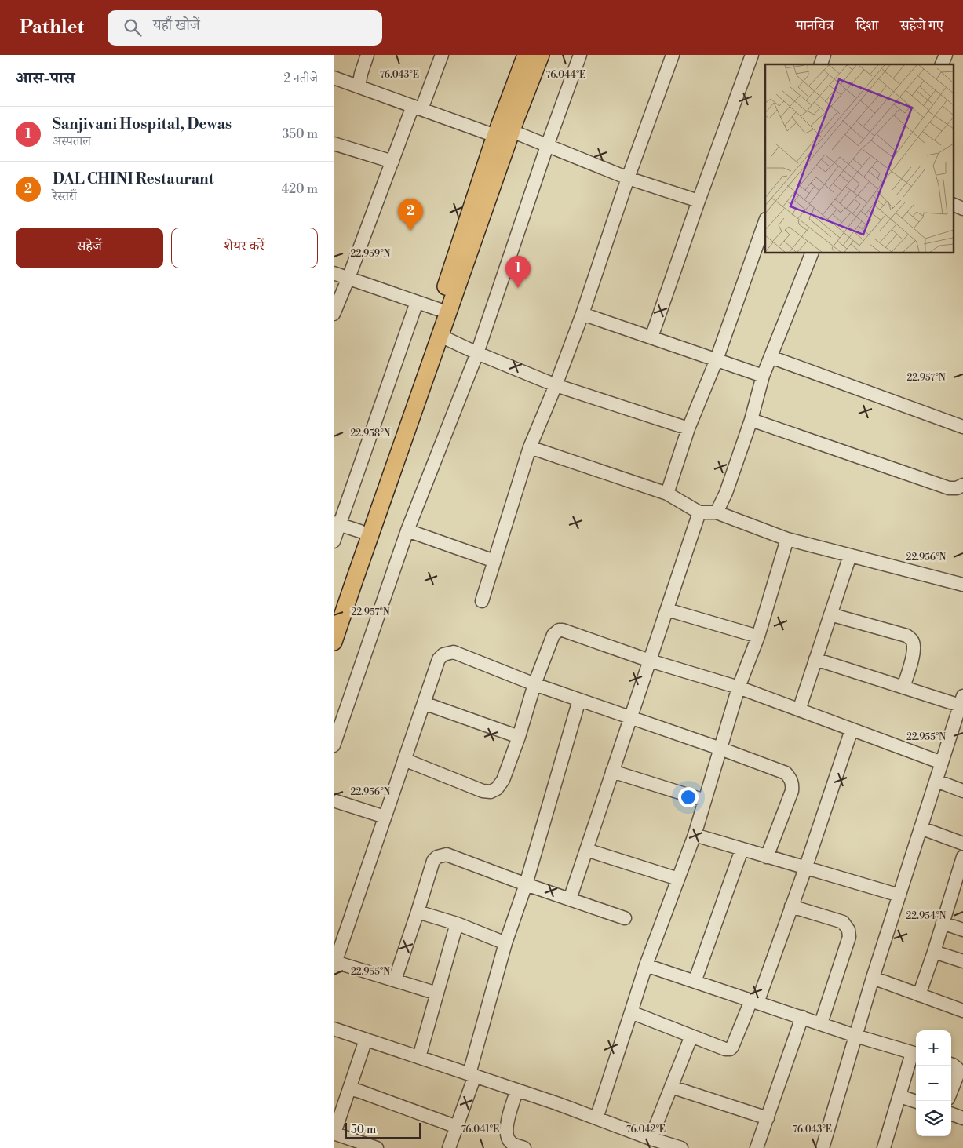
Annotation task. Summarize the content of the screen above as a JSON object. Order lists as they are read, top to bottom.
{
  "scale_bar": "50 m",
  "page": {
    "header": "Pathlet",
    "search": "यहाँ खोजें",
    "nav": ["मानचित्र", "दिशा", "सहेजे गए"],
    "heading": ["आस-पास", "2 नतीजे"],
    "list": [
      {
        "mark": "1",
        "name": "Sanjivani Hospital, Dewas",
        "note": "अस्पताल",
        "value": "350 m"
      },
      {
        "mark": "2",
        "name": "DAL CHINI Restaurant",
        "note": "रेस्तराँ",
        "value": "420 m"
      }
    ],
    "pins": ["2", "1"],
    "buttons": ["सहेजें", "शेयर करें"],
    "map_buttons": ["+", "−"],
    "scale": "50 m"
  },
  "coordinates": [
    "76.043°E",
    "76.044°E",
    "22.959°N",
    "22.957°N",
    "22.958°N",
    "22.956°N",
    "22.955°N",
    "22.954°N",
    "76.041°E",
    "76.042°E"
  ]
}
